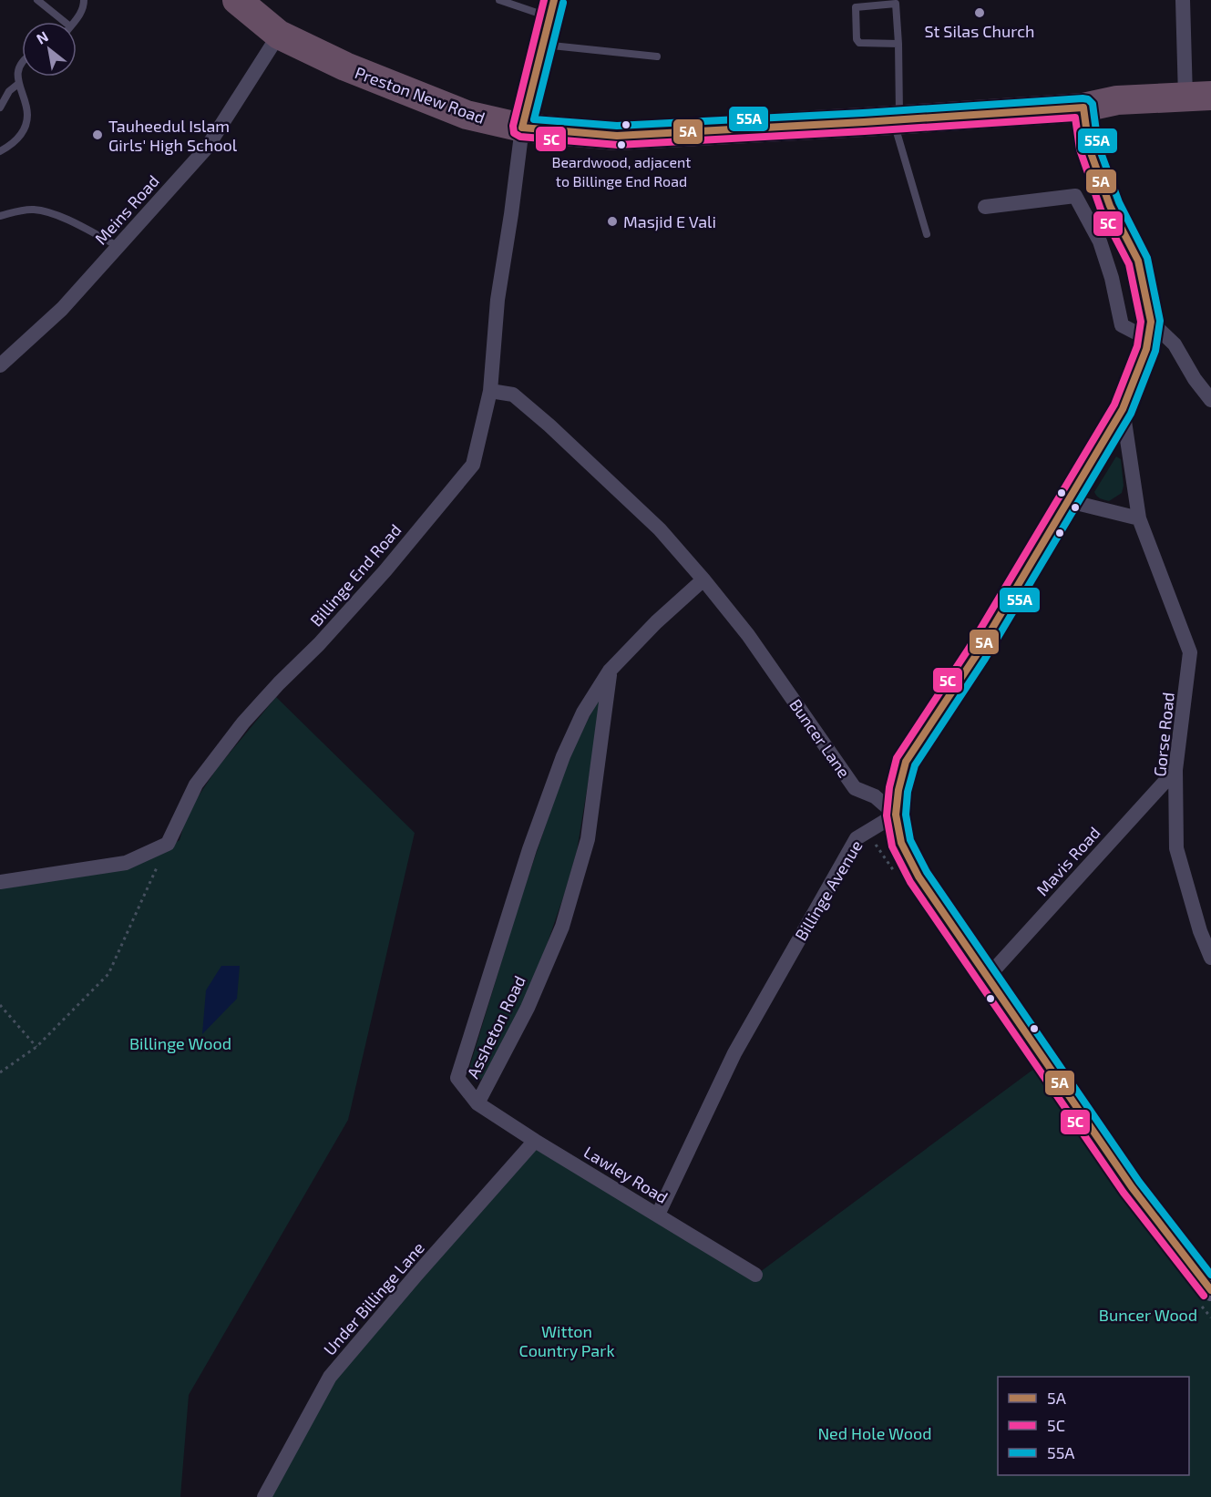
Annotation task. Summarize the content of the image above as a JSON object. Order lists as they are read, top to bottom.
{
  "streets": {
    "highway": ["Preston New Road"],
    "street": [
      "Meins Road",
      "Billinge End Road",
      "Gorse Road",
      "Buncer Lane",
      "Mavis Road",
      "Billinge Avenue",
      "Assheton Road",
      "Lawley Road",
      "Under Billinge Lane"
    ]
  },
  "crossings": [
    ["Preston New Road", "Meins Road"],
    ["Preston New Road", "Billinge End Road"],
    ["Billinge End Road", "Buncer Lane"],
    ["Gorse Road", "Mavis Road"],
    ["Buncer Lane", "Billinge Avenue"],
    ["Buncer Lane", "Assheton Road"],
    ["Billinge Avenue", "Lawley Road"],
    ["Assheton Road", "Lawley Road"],
    ["Lawley Road", "Under Billinge Lane"]
  ],
  "parks": [
    "Billinge Wood",
    "Buncer Wood",
    "Witton Country Park",
    "Ned Hole Wood"
  ],
  "places": [
    "St Silas Church",
    "Tauheedul Islam Girls' High School",
    "Beardwood, adjacent to Billinge End Road",
    "Masjid E Vali"
  ],
  "lines": ["transit line 5A", "transit line 5C", "transit line 55A"],
  "legend": ["5A", "5C", "55A"],
  "north": "top left"
}
